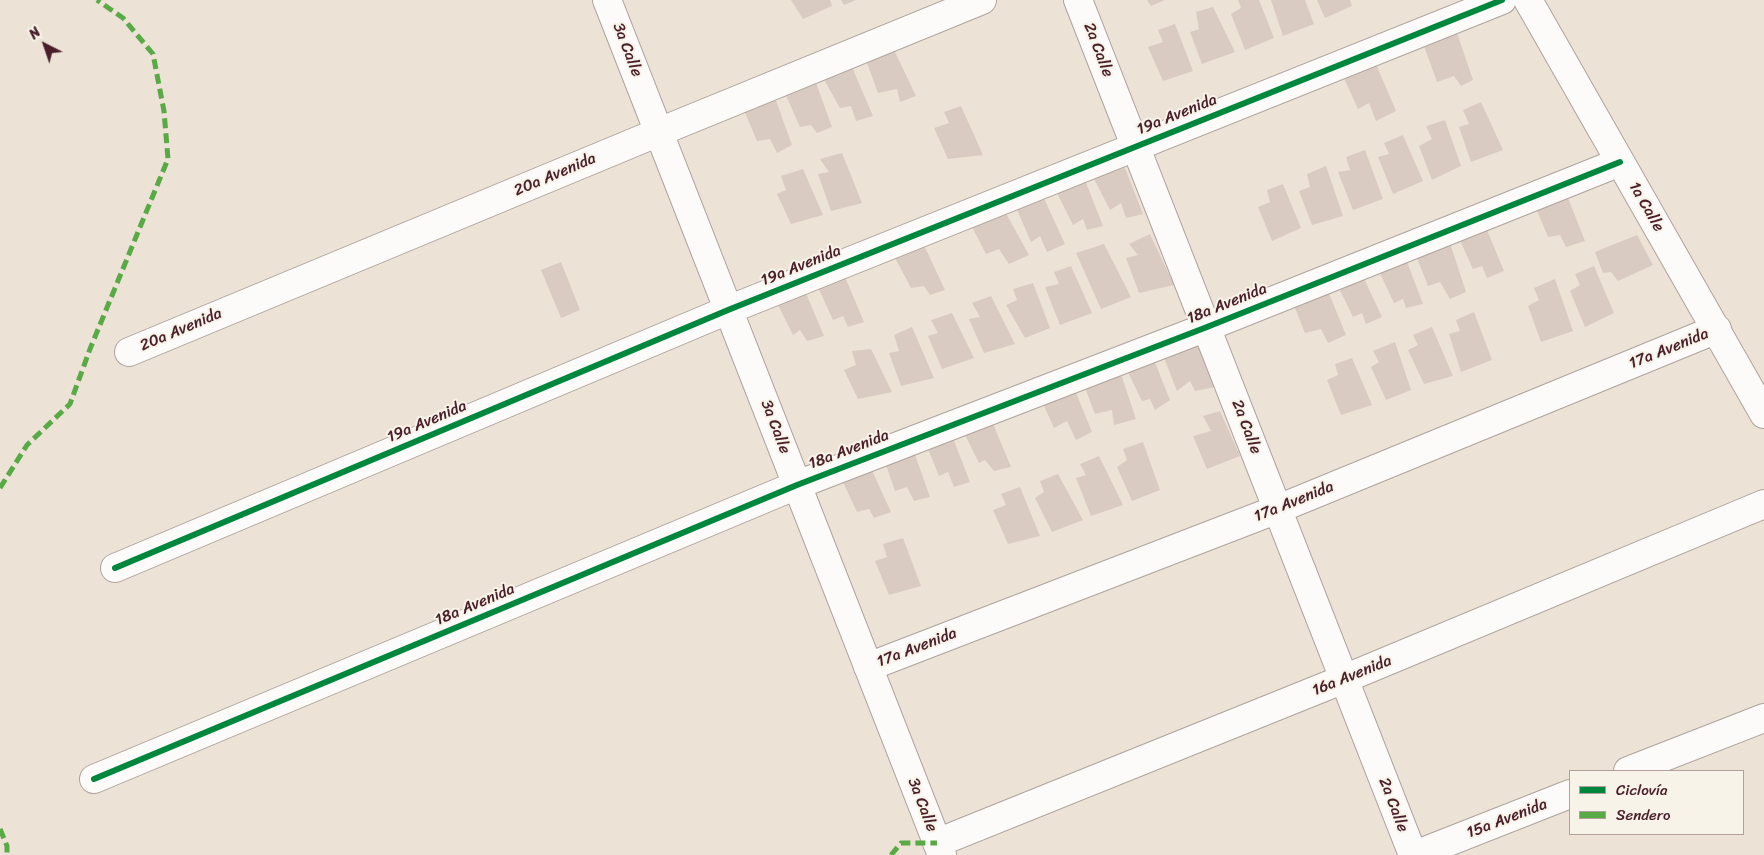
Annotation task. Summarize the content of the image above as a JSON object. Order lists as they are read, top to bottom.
{
  "streets": {
    "street": [
      "3a Calle",
      "2a Calle",
      "19a Avenida",
      "20a Avenida",
      "1a Calle",
      "18a Avenida",
      "17a Avenida",
      "16a Avenida",
      "15a Avenida"
    ]
  },
  "crossings": [
    ["3a Calle", "19a Avenida"],
    ["3a Calle", "20a Avenida"],
    ["3a Calle", "18a Avenida"],
    ["3a Calle", "17a Avenida"],
    ["3a Calle", "16a Avenida"],
    ["2a Calle", "19a Avenida"],
    ["2a Calle", "18a Avenida"],
    ["2a Calle", "17a Avenida"],
    ["2a Calle", "16a Avenida"],
    ["2a Calle", "15a Avenida"],
    ["1a Calle", "18a Avenida"],
    ["1a Calle", "17a Avenida"]
  ],
  "legend": ["Ciclovía", "Sendero"],
  "north": "top left"
}
